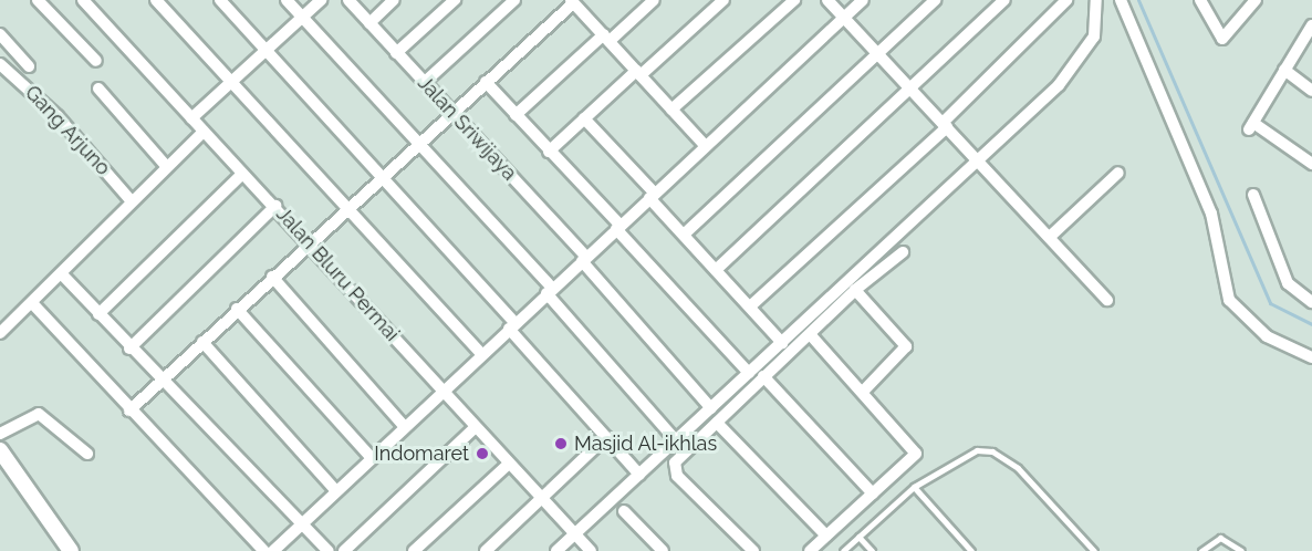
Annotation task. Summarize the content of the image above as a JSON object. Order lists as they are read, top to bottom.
{
  "streets": {
    "street": ["Jalan Sriwijaya", "Gang Arjuno", "Jalan Bluru Permai"]
  },
  "places": ["Masjid Al-ikhlas", "Indomaret"]
}
